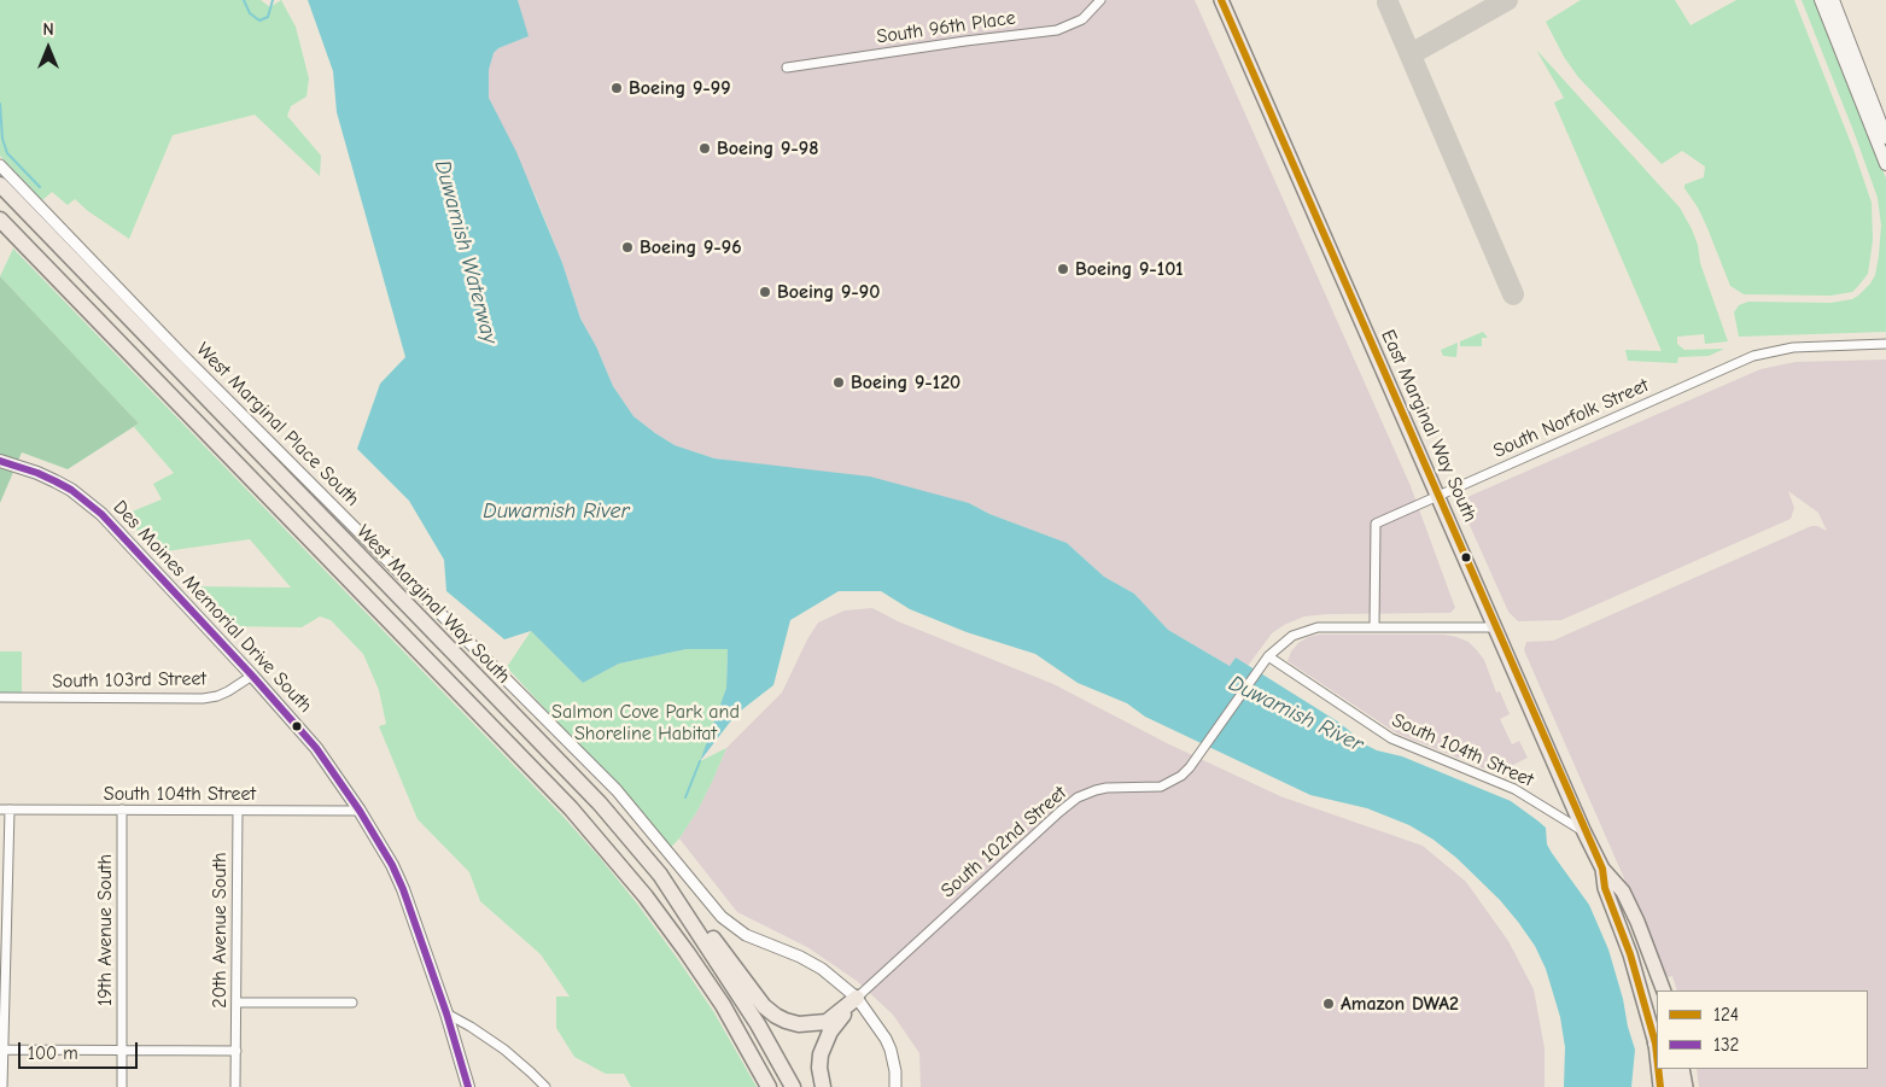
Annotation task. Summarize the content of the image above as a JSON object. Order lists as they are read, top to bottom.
{
  "streets": {
    "highway": ["West Marginal Way South"],
    "main road": ["East Marginal Way South", "Des Moines Memorial Drive South"],
    "street": [
      "South 96th Place",
      "South Norfolk Street",
      "West Marginal Place South",
      "South 103rd Street",
      "South 104th Street",
      "South 102nd Street",
      "19th Avenue South",
      "20th Avenue South"
    ]
  },
  "crossings": [
    ["South Norfolk Street", "East Marginal Way South"],
    ["South Norfolk Street", "South 102nd Street"],
    ["West Marginal Place South", "South 102nd Street"],
    ["East Marginal Way South", "South 104th Street"],
    ["East Marginal Way South", "South 102nd Street"],
    ["Des Moines Memorial Drive South", "South 103rd Street"],
    ["Des Moines Memorial Drive South", "South 104th Street"],
    ["South 104th Street", "South 102nd Street"],
    ["South 104th Street", "19th Avenue South"],
    ["South 104th Street", "20th Avenue South"]
  ],
  "water": ["Duwamish Waterway", "Duwamish River"],
  "parks": ["Salmon Cove Park and Shoreline Habitat"],
  "places": [
    "Boeing 9-99",
    "Boeing 9-98",
    "Boeing 9-96",
    "Boeing 9-101",
    "Boeing 9-90",
    "Boeing 9-120",
    "Amazon DWA2"
  ],
  "lines": ["transit line 124", "transit line 132"],
  "legend": ["124", "132"],
  "scale_bar": "100 m",
  "north": "top"
}
